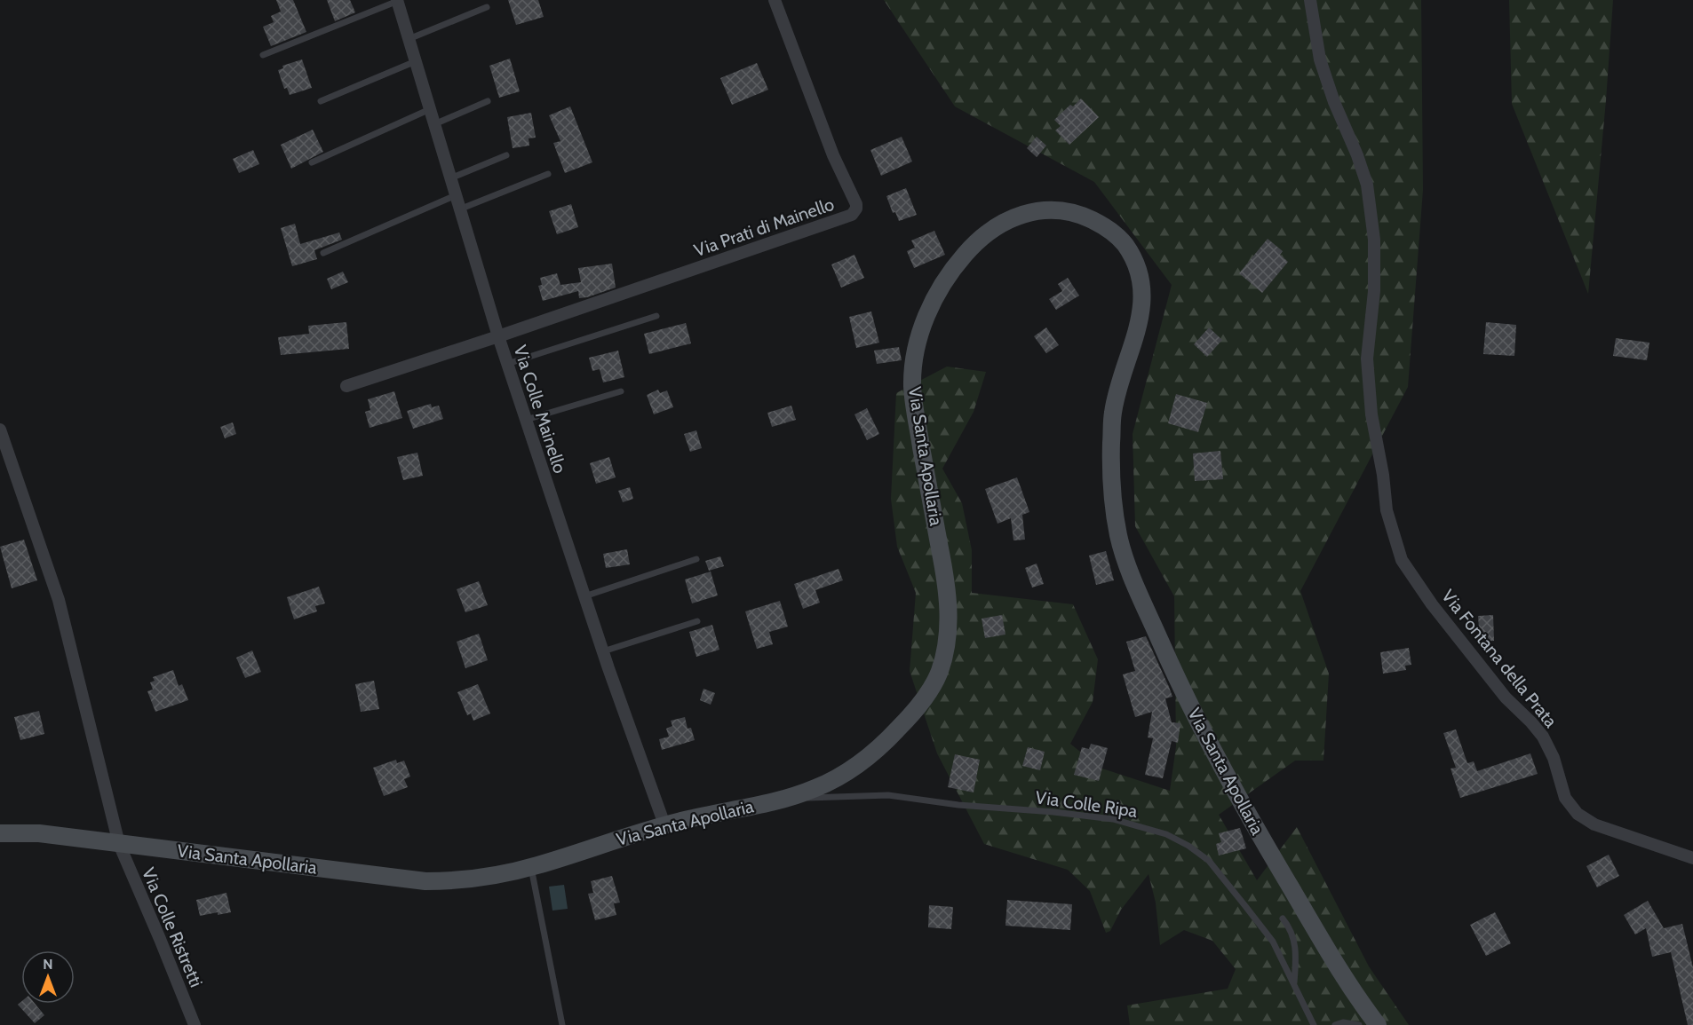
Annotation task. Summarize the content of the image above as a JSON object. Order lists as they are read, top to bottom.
{
  "streets": {
    "street": [
      "Via Prati di Mainello",
      "Via Colle Mainello",
      "Via Santa Apollaria",
      "Via Fontana della Prata",
      "Via Colle Ristretti"
    ],
    "lane": ["Via Colle Ripa"]
  },
  "crossings": [
    ["Via Prati di Mainello", "Via Colle Mainello"],
    ["Via Colle Mainello", "Via Santa Apollaria"],
    ["Via Santa Apollaria", "Via Colle Ripa"],
    ["Via Santa Apollaria", "Via Colle Ristretti"]
  ],
  "north": "top"
}
